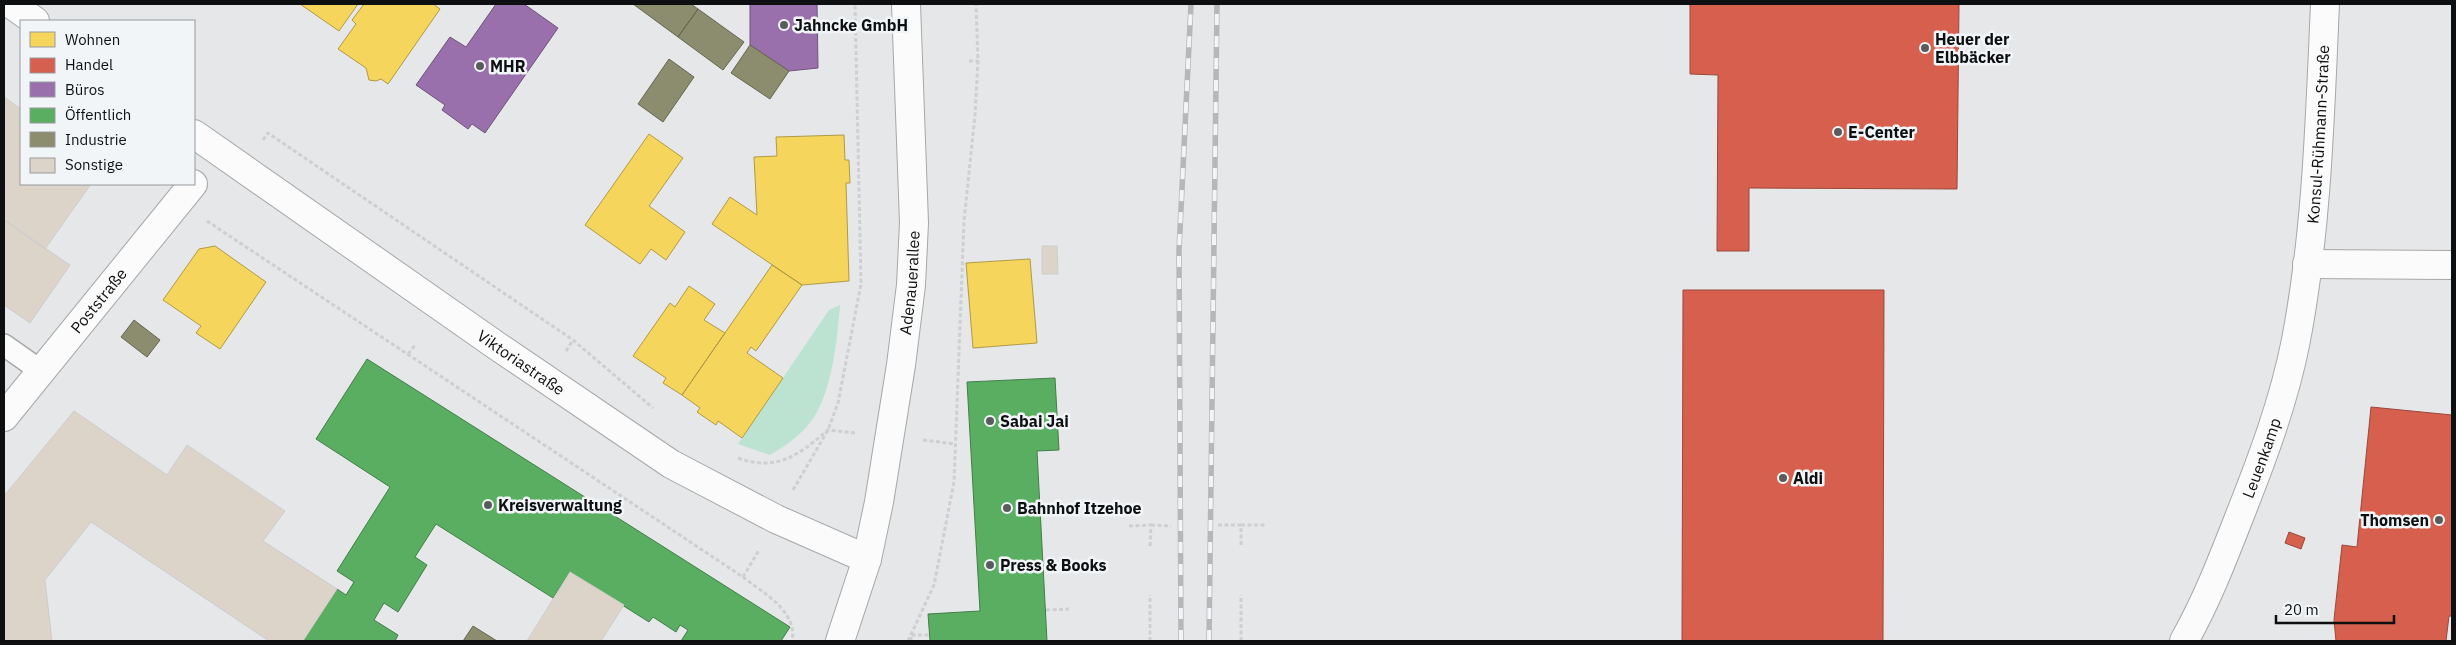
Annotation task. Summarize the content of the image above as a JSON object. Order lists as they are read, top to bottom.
{
  "streets": {
    "street": [
      "Konsul-Rühmann-Straße",
      "Adenauerallee",
      "Poststraße",
      "Viktoriastraße",
      "Leuenkamp"
    ]
  },
  "crossings": [
    ["Konsul-Rühmann-Straße", "Leuenkamp"],
    ["Adenauerallee", "Viktoriastraße"],
    ["Poststraße", "Viktoriastraße"]
  ],
  "places": [
    "Jahncke GmbH",
    "Heuer der Elbbäcker",
    "MHR",
    "E-Center",
    "Sabai Jai",
    "Aldi",
    "Kreisverwaltung",
    "Bahnhof Itzehoe",
    "Thomsen",
    "Press & Books"
  ],
  "legend": [
    "Wohnen",
    "Handel",
    "Büros",
    "Öffentlich",
    "Industrie",
    "Sonstige"
  ],
  "scale_bar": "20 m"
}
